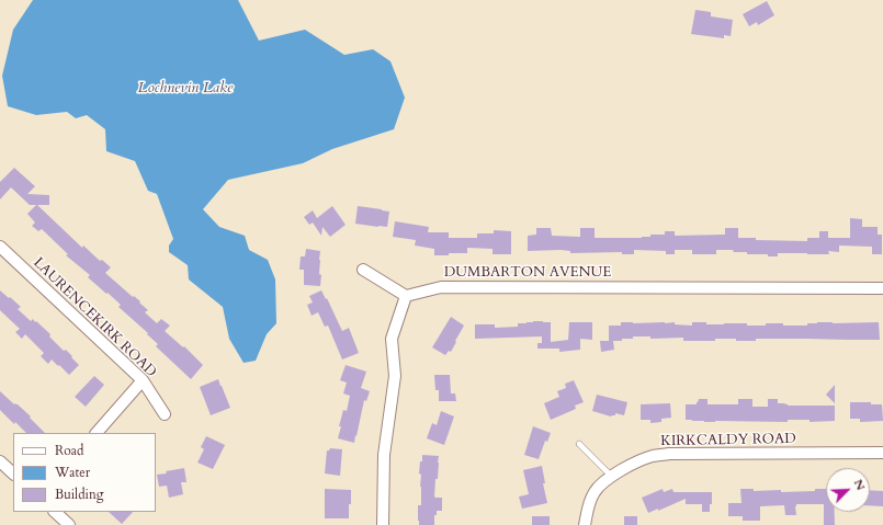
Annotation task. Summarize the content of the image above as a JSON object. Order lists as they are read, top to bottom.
{
  "streets": {
    "street": ["DUMBARTON AVENUE", "LAURENCEKIRK ROAD", "KIRKCALDY ROAD"]
  },
  "water": ["Lochnevin Lake"],
  "legend": ["Road", "Water", "Building"],
  "north": "top right"
}
